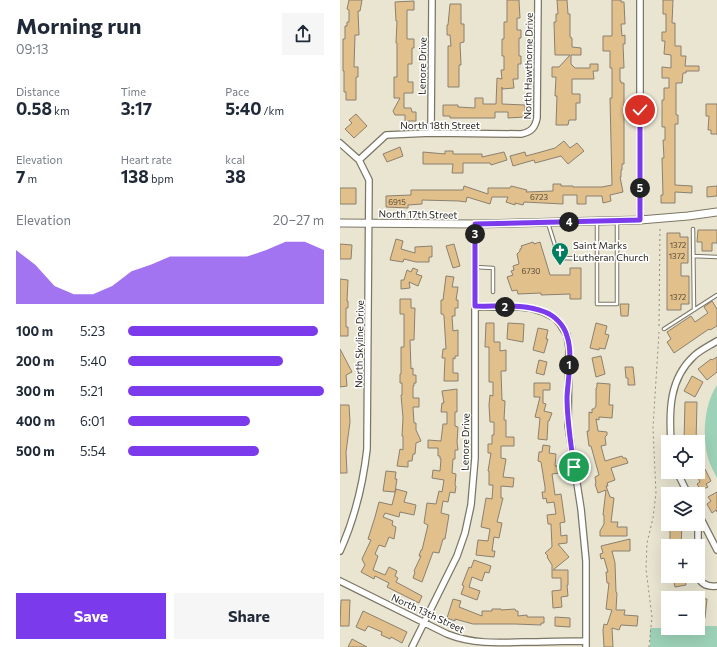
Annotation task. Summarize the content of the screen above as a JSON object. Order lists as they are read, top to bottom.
{
  "streets": {
    "street": [
      "Lenore Drive",
      "North Hawthorne Drive",
      "North 18th Street",
      "North 17th Street",
      "North Skyline Drive",
      "North 13th Street"
    ]
  },
  "crossings": [
    ["Lenore Drive", "North 18th Street"],
    ["Lenore Drive", "North 17th Street"],
    ["Lenore Drive", "North 13th Street"],
    ["North Hawthorne Drive", "North 18th Street"],
    ["North 18th Street", "North Skyline Drive"],
    ["North 17th Street", "North Skyline Drive"]
  ],
  "places": {
    "church": ["Saint Marks Lutheran Church"]
  },
  "house_numbers": [
    "6723",
    "6915",
    "1372",
    "1372",
    "6730",
    "1372"
  ],
  "page": {
    "heading": ["Morning run", "09:13"],
    "stats": [
      ["Distance", "0.58 km"],
      ["Time", "3:17"],
      ["Pace", "5:40 /km"],
      ["Elevation", "7 m"],
      ["Heart rate", "138 bpm"],
      ["kcal", "38"]
    ],
    "pins": [
      "5",
      "4",
      "3",
      "2",
      "1"
    ],
    "chart": ["Elevation", "20–27 m"],
    "list": [
      {
        "name": "100 m",
        "note": "5:23"
      },
      {
        "name": "200 m",
        "note": "5:40"
      },
      {
        "name": "300 m",
        "note": "5:21"
      },
      {
        "name": "400 m",
        "note": "6:01"
      },
      {
        "name": "500 m",
        "note": "5:54"
      }
    ],
    "map_buttons": ["+", "−"],
    "buttons": ["Save", "Share"]
  }
}
